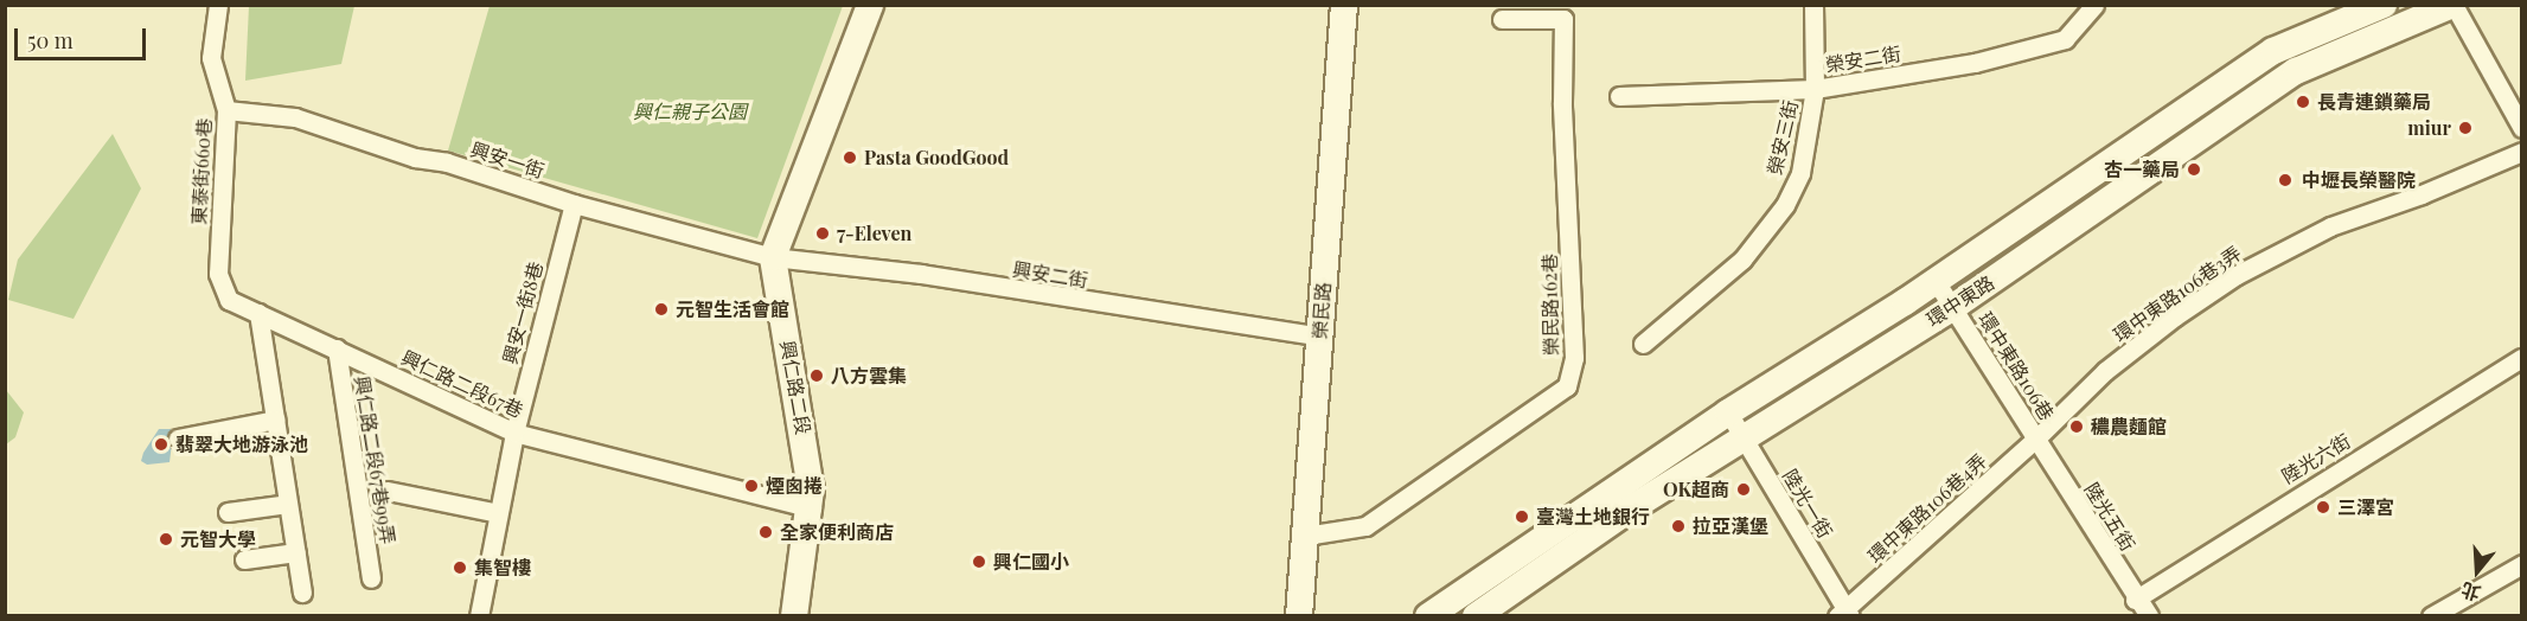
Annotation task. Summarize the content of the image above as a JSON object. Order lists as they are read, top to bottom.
{
  "streets": {
    "street": [
      "榮安二街",
      "榮安三街",
      "興安一街",
      "東泰街660巷",
      "興安二街",
      "環中東路106巷3弄",
      "環中東路",
      "榮民路162巷",
      "榮民路",
      "興安一街8巷",
      "環中東路106巷",
      "興仁路二段67巷",
      "興仁路二段",
      "陸光六街",
      "興仁路二段67巷99弄",
      "陸光一街",
      "環中東路106巷4弄",
      "陸光五街"
    ]
  },
  "crossings": [
    ["榮安二街", "榮安三街"],
    ["興安一街", "東泰街660巷"],
    ["興安一街", "興安二街"],
    ["興安一街", "興安一街8巷"],
    ["興安一街", "興仁路二段"],
    ["東泰街660巷", "興仁路二段67巷"],
    ["興安二街", "榮民路"],
    ["興安二街", "興仁路二段"],
    ["環中東路106巷3弄", "環中東路106巷"],
    ["環中東路106巷3弄", "環中東路106巷4弄"],
    ["環中東路106巷3弄", "陸光五街"],
    ["環中東路", "環中東路106巷"],
    ["環中東路", "陸光一街"],
    ["榮民路162巷", "榮民路"],
    ["興安一街8巷", "興仁路二段67巷"],
    ["環中東路106巷", "環中東路106巷4弄"],
    ["環中東路106巷", "陸光五街"],
    ["興仁路二段67巷", "興仁路二段"],
    ["興仁路二段67巷", "興仁路二段67巷99弄"],
    ["陸光六街", "陸光五街"],
    ["陸光一街", "環中東路106巷4弄"],
    ["環中東路106巷4弄", "陸光五街"]
  ],
  "parks": ["興仁親子公園"],
  "places": [
    "長青連鎖藥局",
    "miur",
    "Pasta GoodGood",
    "杏一藥局",
    "中壢長榮醫院",
    "7-Eleven",
    "元智生活會館",
    "八方雲集",
    "穠農麵館",
    "翡翠大地游泳池",
    "煙囪捲",
    "OK超商",
    "三澤宮",
    "臺灣土地銀行",
    "拉亞漢堡",
    "全家便利商店",
    "元智大學",
    "興仁國小",
    "集智樓"
  ],
  "scale_bar": "50 m",
  "north": "bottom"
}
